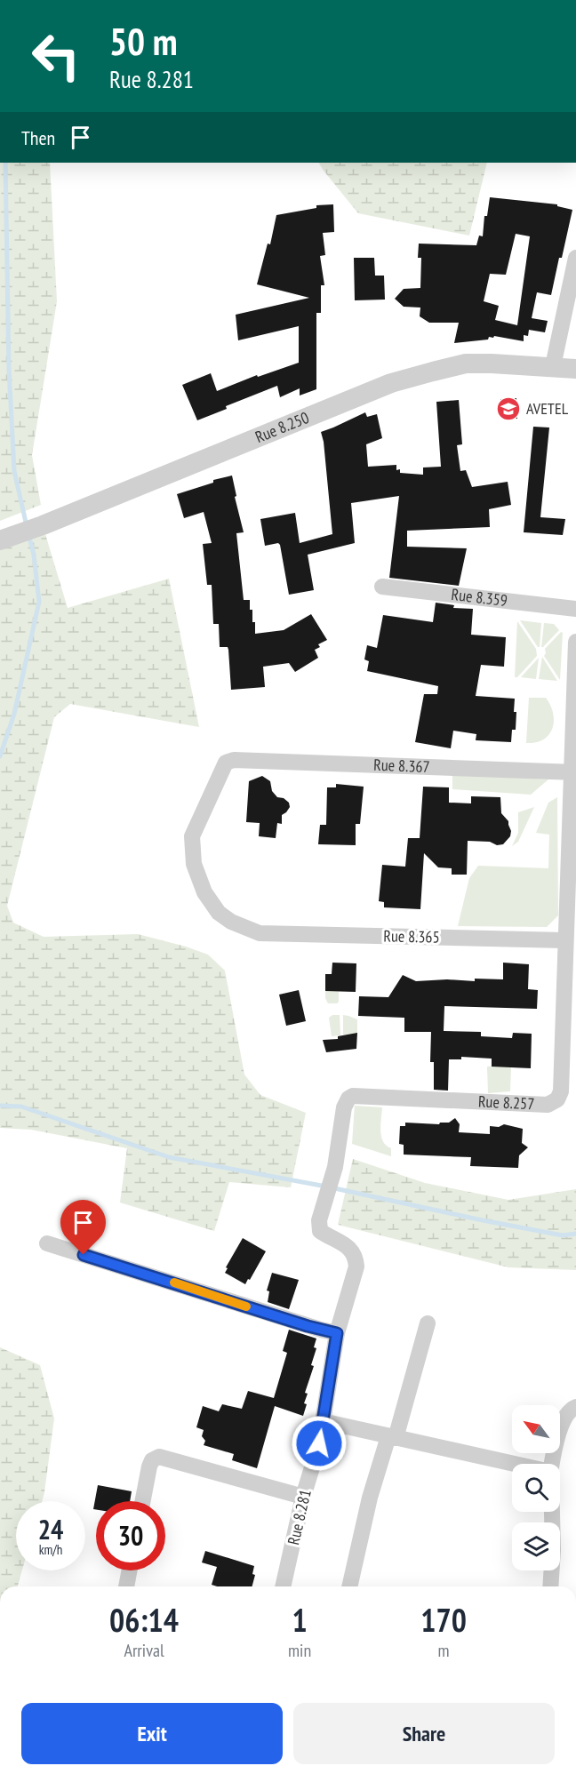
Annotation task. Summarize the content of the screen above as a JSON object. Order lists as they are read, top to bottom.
{
  "streets": {
    "street": [
      "Rue 8.250",
      "Rue 8.359",
      "Rue 8.367",
      "Rue 8.365",
      "Rue 8.257",
      "Rue 8.281"
    ]
  },
  "crossings": [
    ["Rue 8.367", "Rue 8.365"],
    ["Rue 8.367", "Rue 8.257"],
    ["Rue 8.365", "Rue 8.257"],
    ["Rue 8.257", "Rue 8.281"]
  ],
  "places": {
    "school or university": ["AVETEL"]
  },
  "north": "top left",
  "page": {
    "turn": ["50 m", "Rue 8.281"],
    "then": "Then",
    "speed": "24 km/h",
    "limit": "30",
    "eta": [
      "06:14",
      "Arrival",
      "1",
      "min",
      "170",
      "m"
    ],
    "buttons": ["Exit", "Share"]
  }
}
